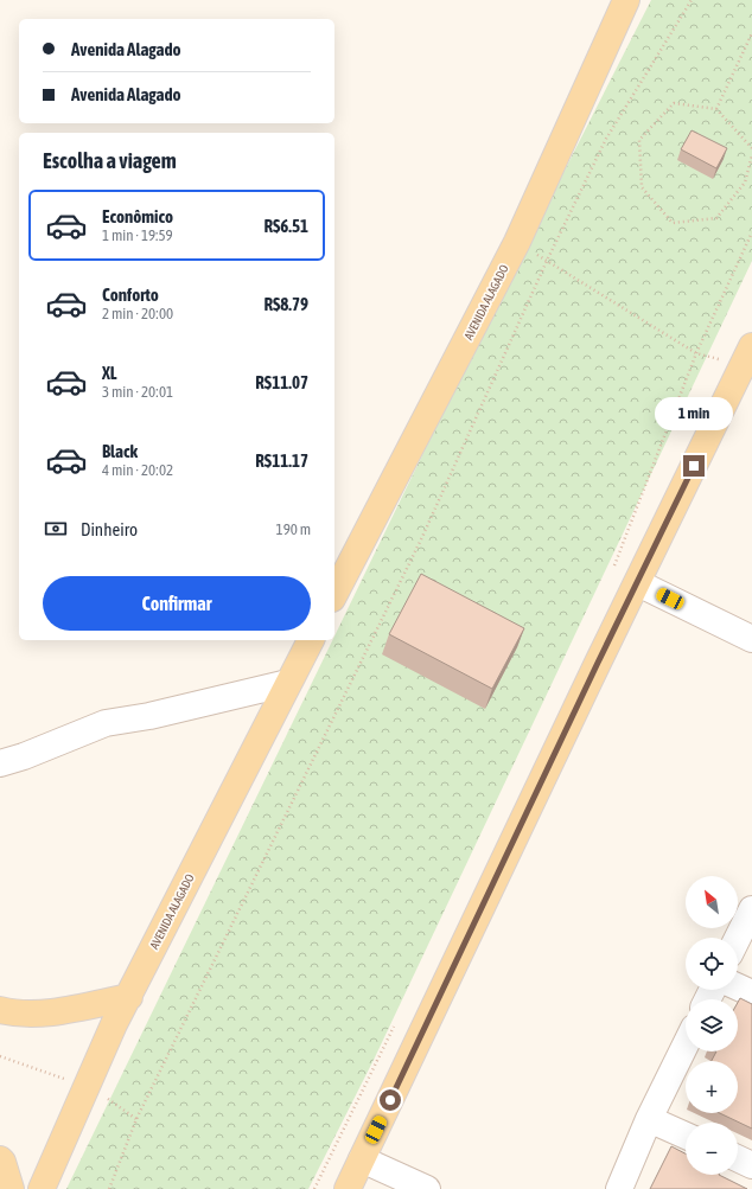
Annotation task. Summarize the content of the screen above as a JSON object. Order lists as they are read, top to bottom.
{
  "streets": {
    "main road": ["AVENIDA ALAGADO"]
  },
  "north": "top left",
  "page": {
    "banner": ["Avenida Alagado", "Avenida Alagado"],
    "heading": "Escolha a viagem",
    "list": [
      {
        "name": "Econômico",
        "note": "1 min · 19:59",
        "value": "R$6.51"
      },
      {
        "name": "Conforto",
        "note": "2 min · 20:00",
        "value": "R$8.79"
      },
      {
        "name": "XL",
        "note": "3 min · 20:01",
        "value": "R$11.07"
      },
      {
        "name": "Black",
        "note": "4 min · 20:02",
        "value": "R$11.17"
      }
    ],
    "bubble": "1 min",
    "pay": ["Dinheiro", "190 m"],
    "buttons": "Confirmar",
    "map_buttons": ["+", "−"]
  }
}
